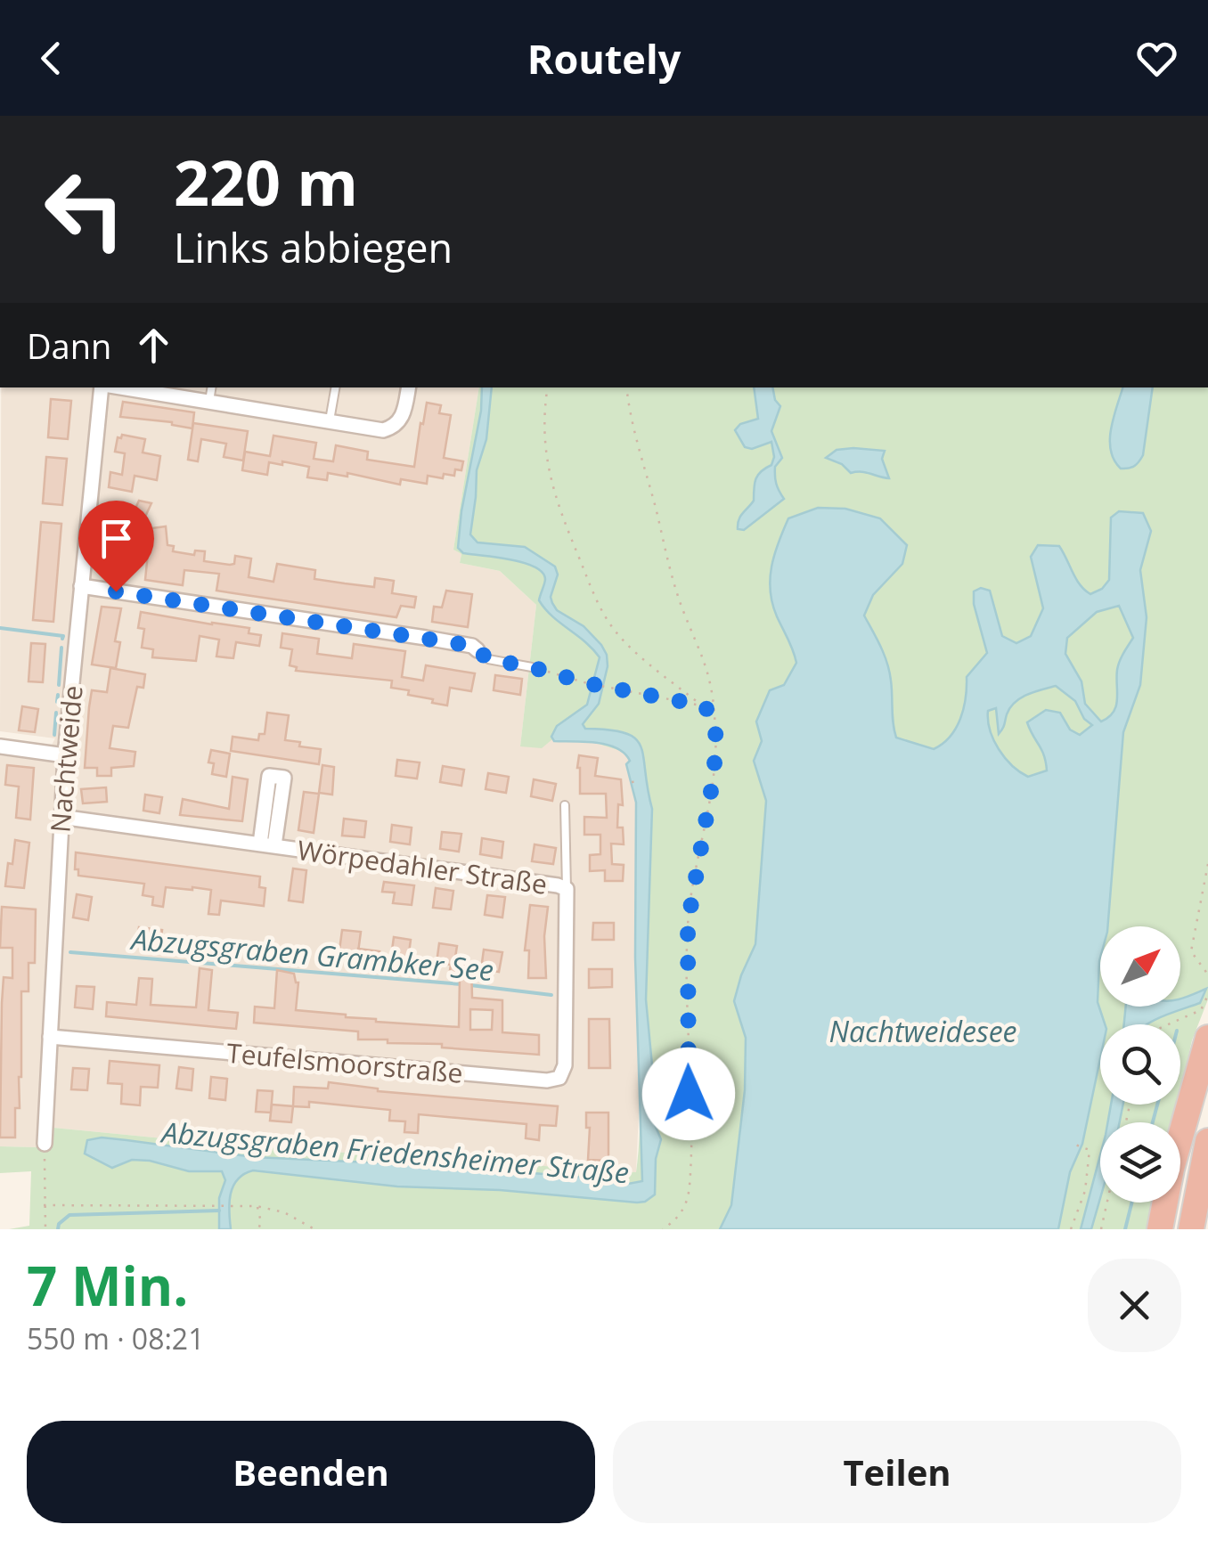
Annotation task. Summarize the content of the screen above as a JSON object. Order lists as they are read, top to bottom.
{
  "streets": {
    "street": ["Nachtweide", "Wörpedahler Straße", "Teufelsmoorstraße"]
  },
  "crossings": [
    ["Nachtweide", "Wörpedahler Straße"],
    ["Nachtweide", "Teufelsmoorstraße"],
    ["Wörpedahler Straße", "Teufelsmoorstraße"]
  ],
  "water": ["Abzugsgraben Grambker See", "Nachtweidesee", "Abzugsgraben Friedensheimer Straße"],
  "north": "top right",
  "page": {
    "header": "Routely",
    "turn": ["220 m", "Links abbiegen"],
    "then": "Dann",
    "heading": ["7 Min.", "550 m · 08:21"],
    "buttons": ["Beenden", "Teilen"]
  }
}
